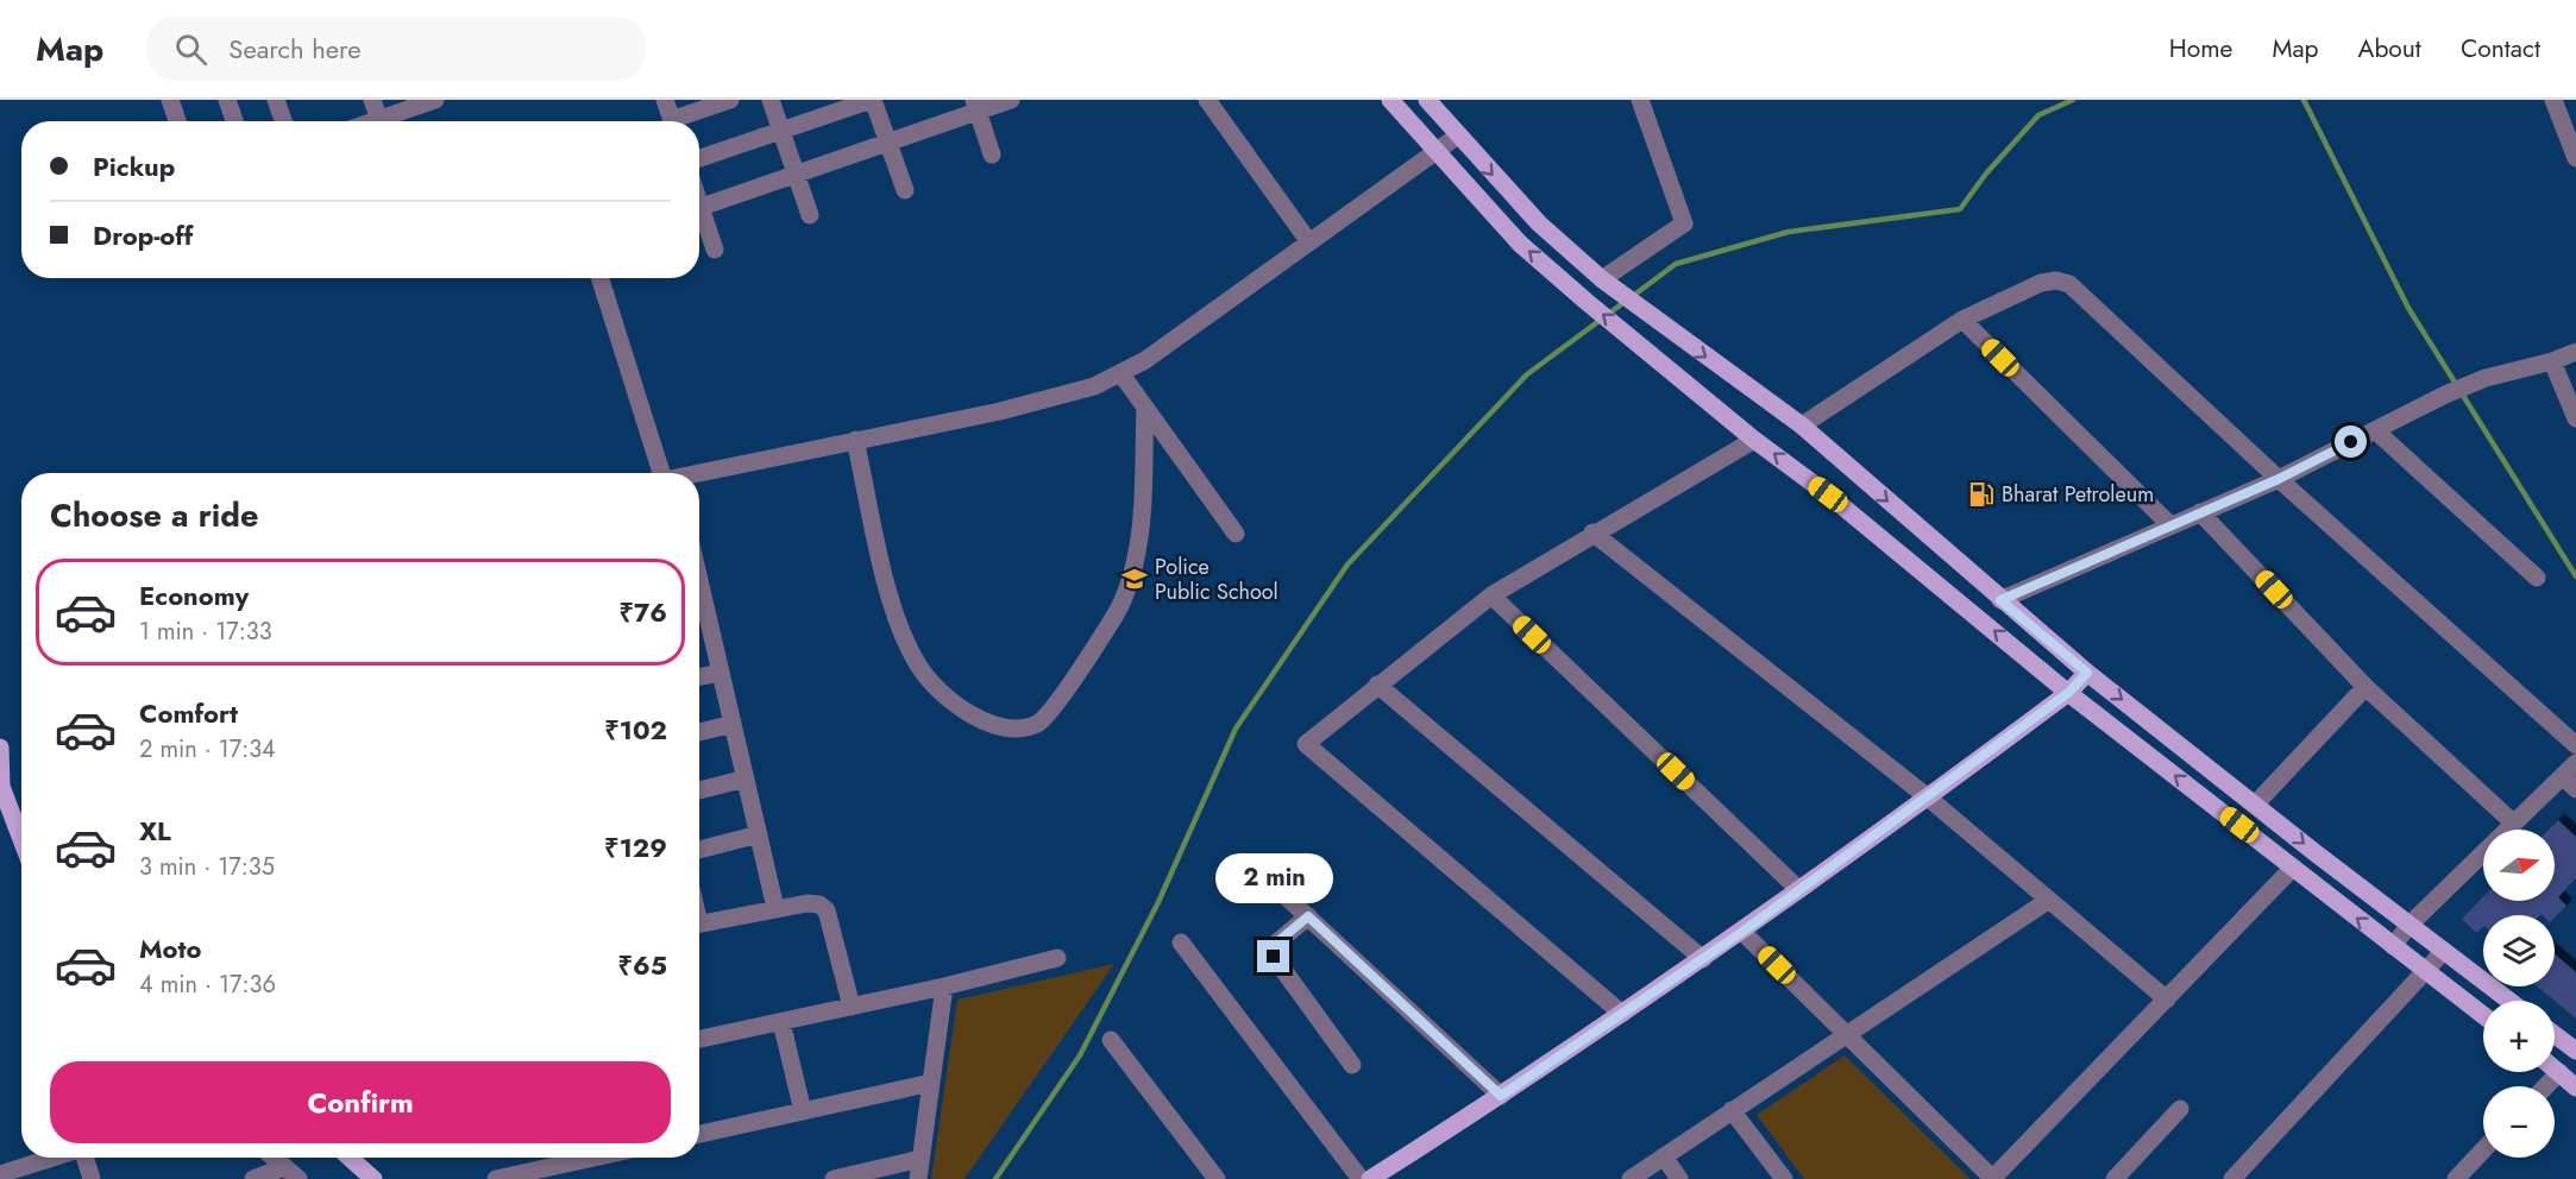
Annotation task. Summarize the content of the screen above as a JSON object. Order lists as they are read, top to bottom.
{
  "places": {
    "fuel station": ["Bharat Petroleum"],
    "school or university": ["Police Public School"]
  },
  "north": "right",
  "page": {
    "header": "Map",
    "search": "Search here",
    "nav": [
      "Home",
      "Map",
      "About",
      "Contact"
    ],
    "banner": ["Pickup", "Drop-off"],
    "heading": "Choose a ride",
    "list": [
      {
        "name": "Economy",
        "note": "1 min · 17:33",
        "value": "₹76"
      },
      {
        "name": "Comfort",
        "note": "2 min · 17:34",
        "value": "₹102"
      },
      {
        "name": "XL",
        "note": "3 min · 17:35",
        "value": "₹129"
      },
      {
        "name": "Moto",
        "note": "4 min · 17:36",
        "value": "₹65"
      }
    ],
    "map_buttons": ["+", "−"],
    "bubble": "2 min",
    "buttons": "Confirm"
  }
}
